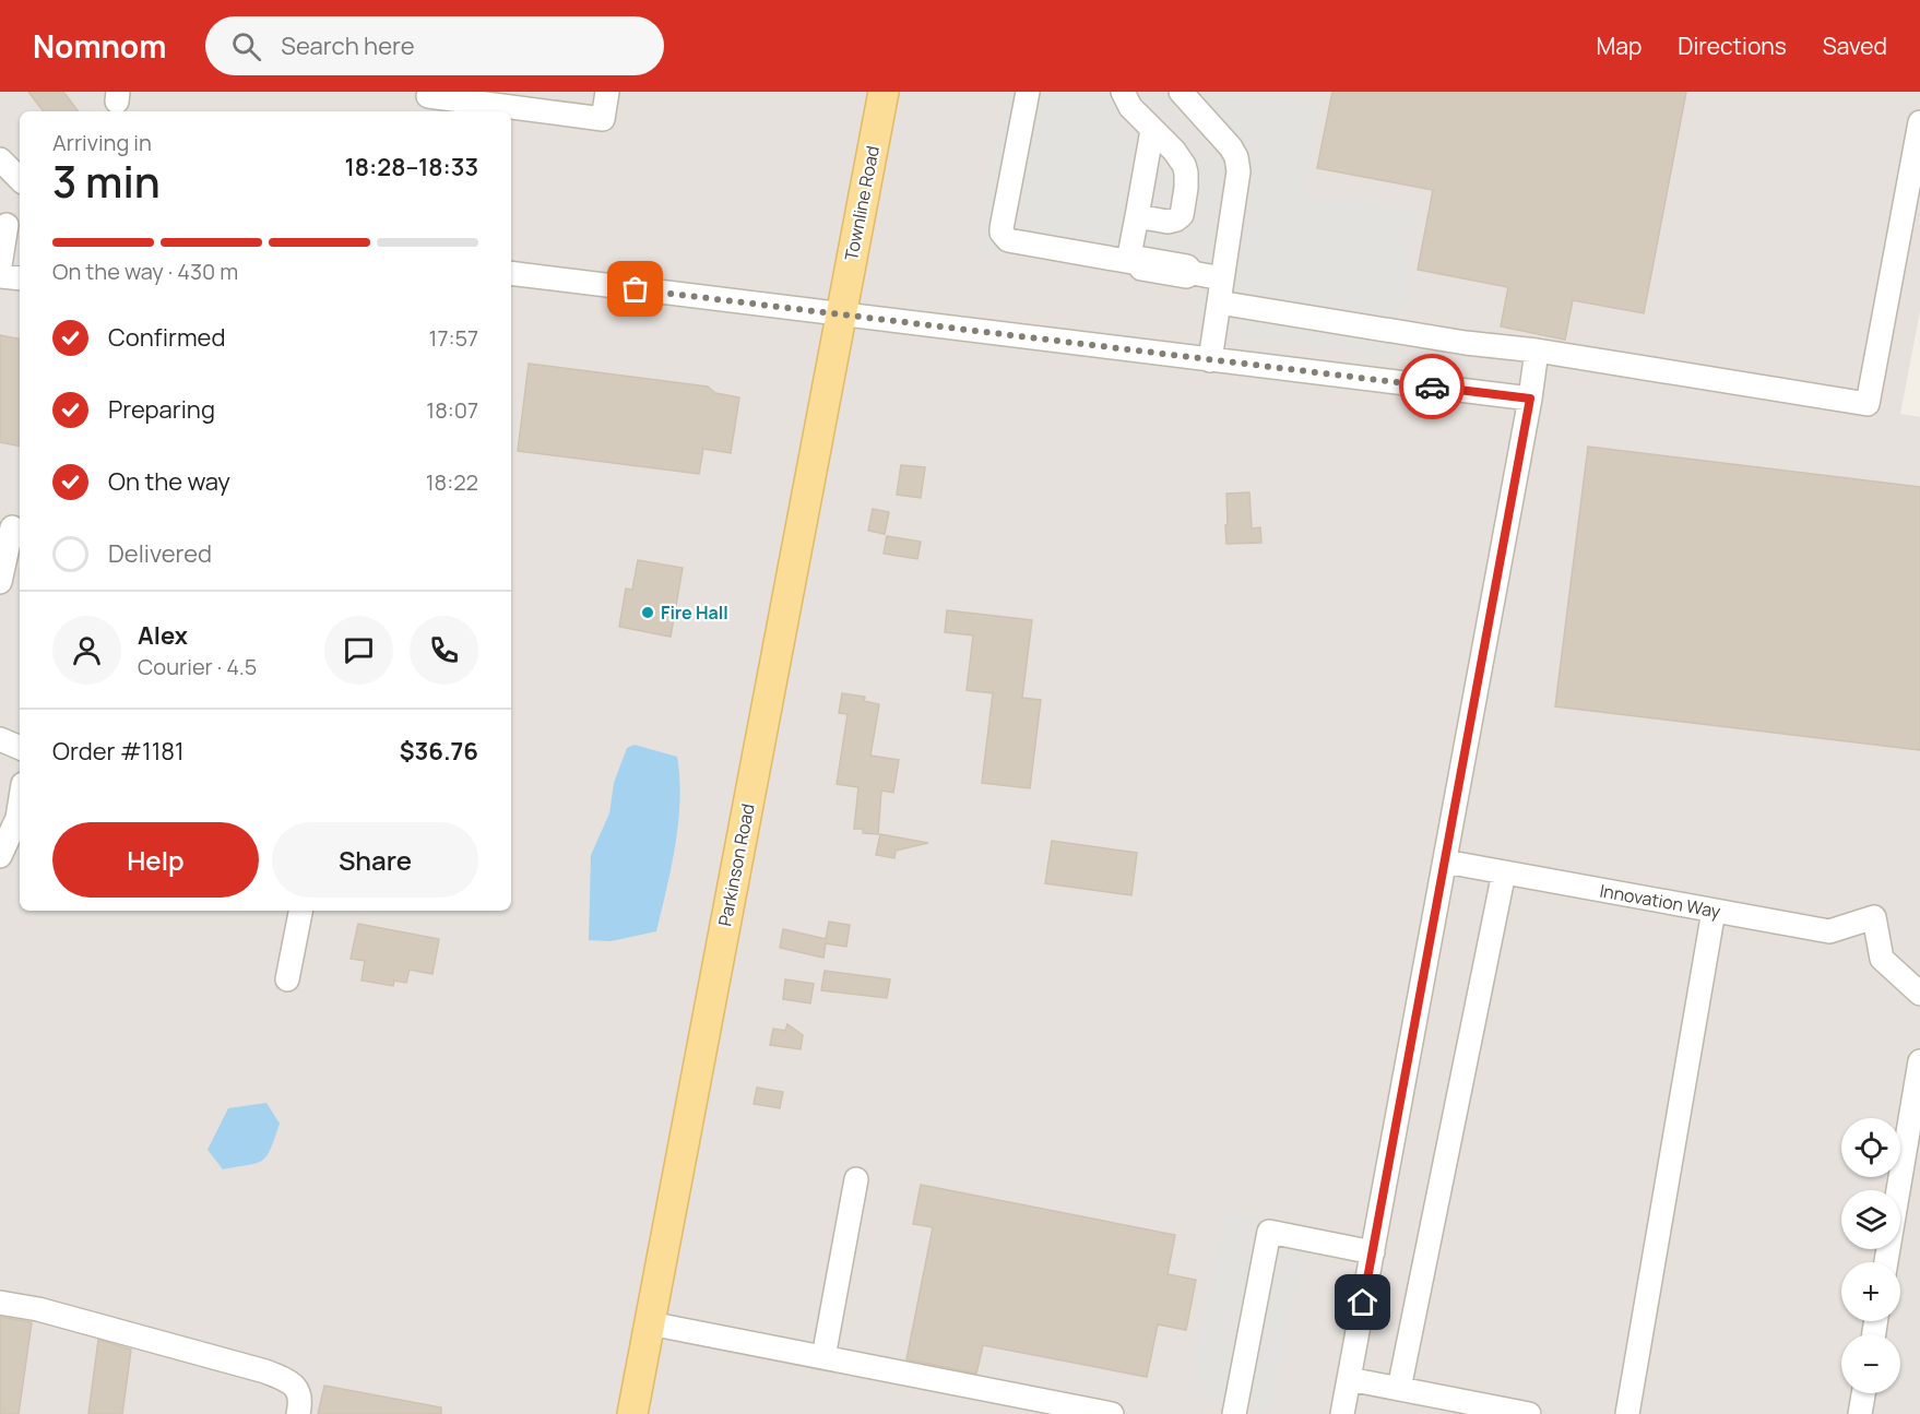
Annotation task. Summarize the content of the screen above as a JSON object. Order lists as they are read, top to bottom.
{
  "streets": {
    "main road": ["Townline Road", "Parkinson Road"],
    "street": ["Innovation Way"]
  },
  "crossings": [
    ["Townline Road", "Parkinson Road"]
  ],
  "places": ["Fire Hall"],
  "page": {
    "header": "Nomnom",
    "search": "Search here",
    "nav": ["Map", "Directions", "Saved"],
    "heading": ["3 min", "Arriving in", "18:28–18:33"],
    "panel": [
      "Alex",
      "Courier · 4.5",
      "Order #1181",
      "$36.76"
    ],
    "bar": "On the way · 430 m",
    "list": [
      ["Confirmed", "17:57"],
      ["Preparing", "18:07"],
      ["On the way", "18:22"],
      "Delivered"
    ],
    "buttons": ["Help", "Share"],
    "map_buttons": ["+", "−"]
  }
}
